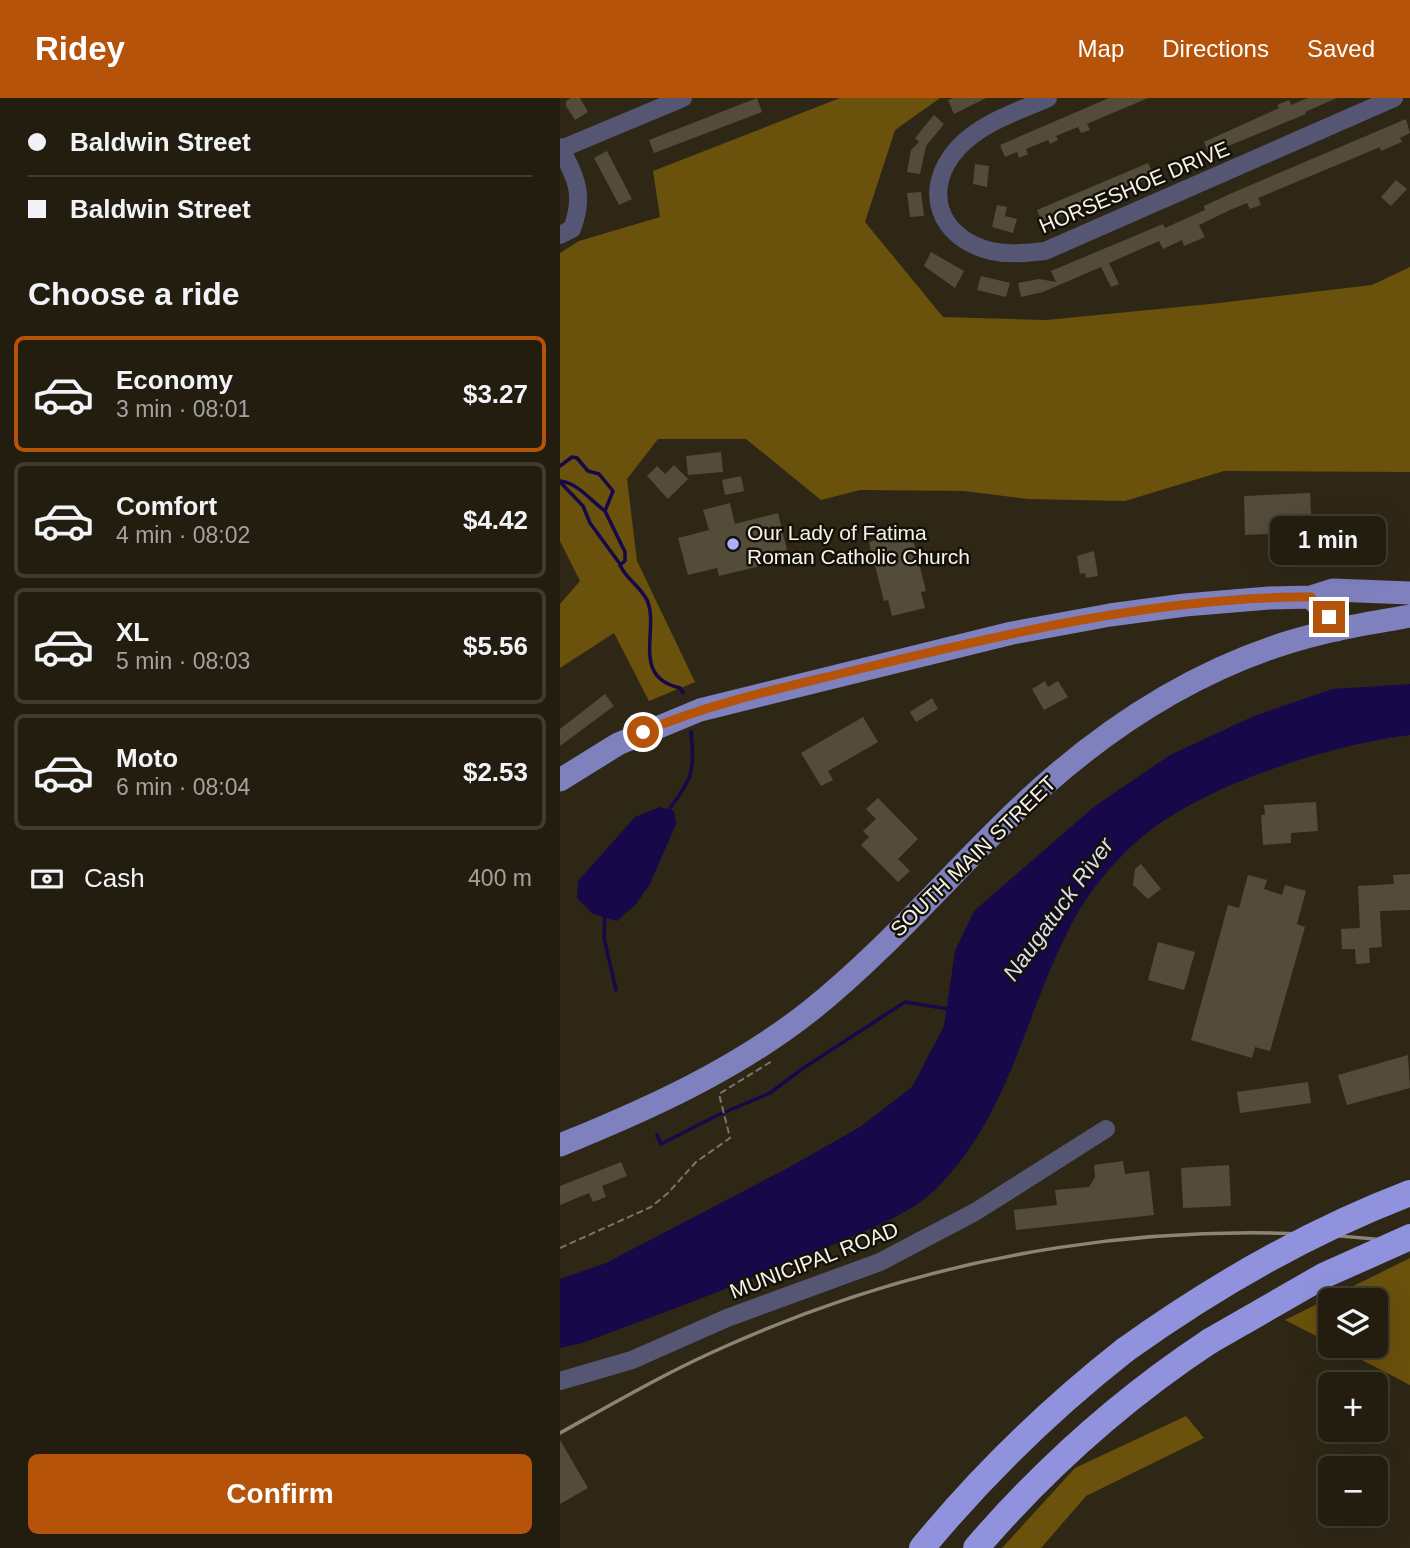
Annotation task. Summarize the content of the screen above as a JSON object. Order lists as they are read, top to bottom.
{
  "streets": {
    "main road": ["SOUTH MAIN STREET"],
    "street": ["HORSESHOE DRIVE", "MUNICIPAL ROAD"]
  },
  "water": ["Naugatuck River"],
  "places": ["Our Lady of Fatima Roman Catholic Church"],
  "page": {
    "header": "Ridey",
    "nav": ["Map", "Directions", "Saved"],
    "banner": ["Baldwin Street", "Baldwin Street"],
    "heading": "Choose a ride",
    "list": [
      {
        "name": "Economy",
        "note": "3 min · 08:01",
        "value": "$3.27"
      },
      {
        "name": "Comfort",
        "note": "4 min · 08:02",
        "value": "$4.42"
      },
      {
        "name": "XL",
        "note": "5 min · 08:03",
        "value": "$5.56"
      },
      {
        "name": "Moto",
        "note": "6 min · 08:04",
        "value": "$2.53"
      }
    ],
    "bubble": "1 min",
    "pay": ["Cash", "400 m"],
    "map_buttons": ["+", "−"],
    "buttons": "Confirm"
  }
}
